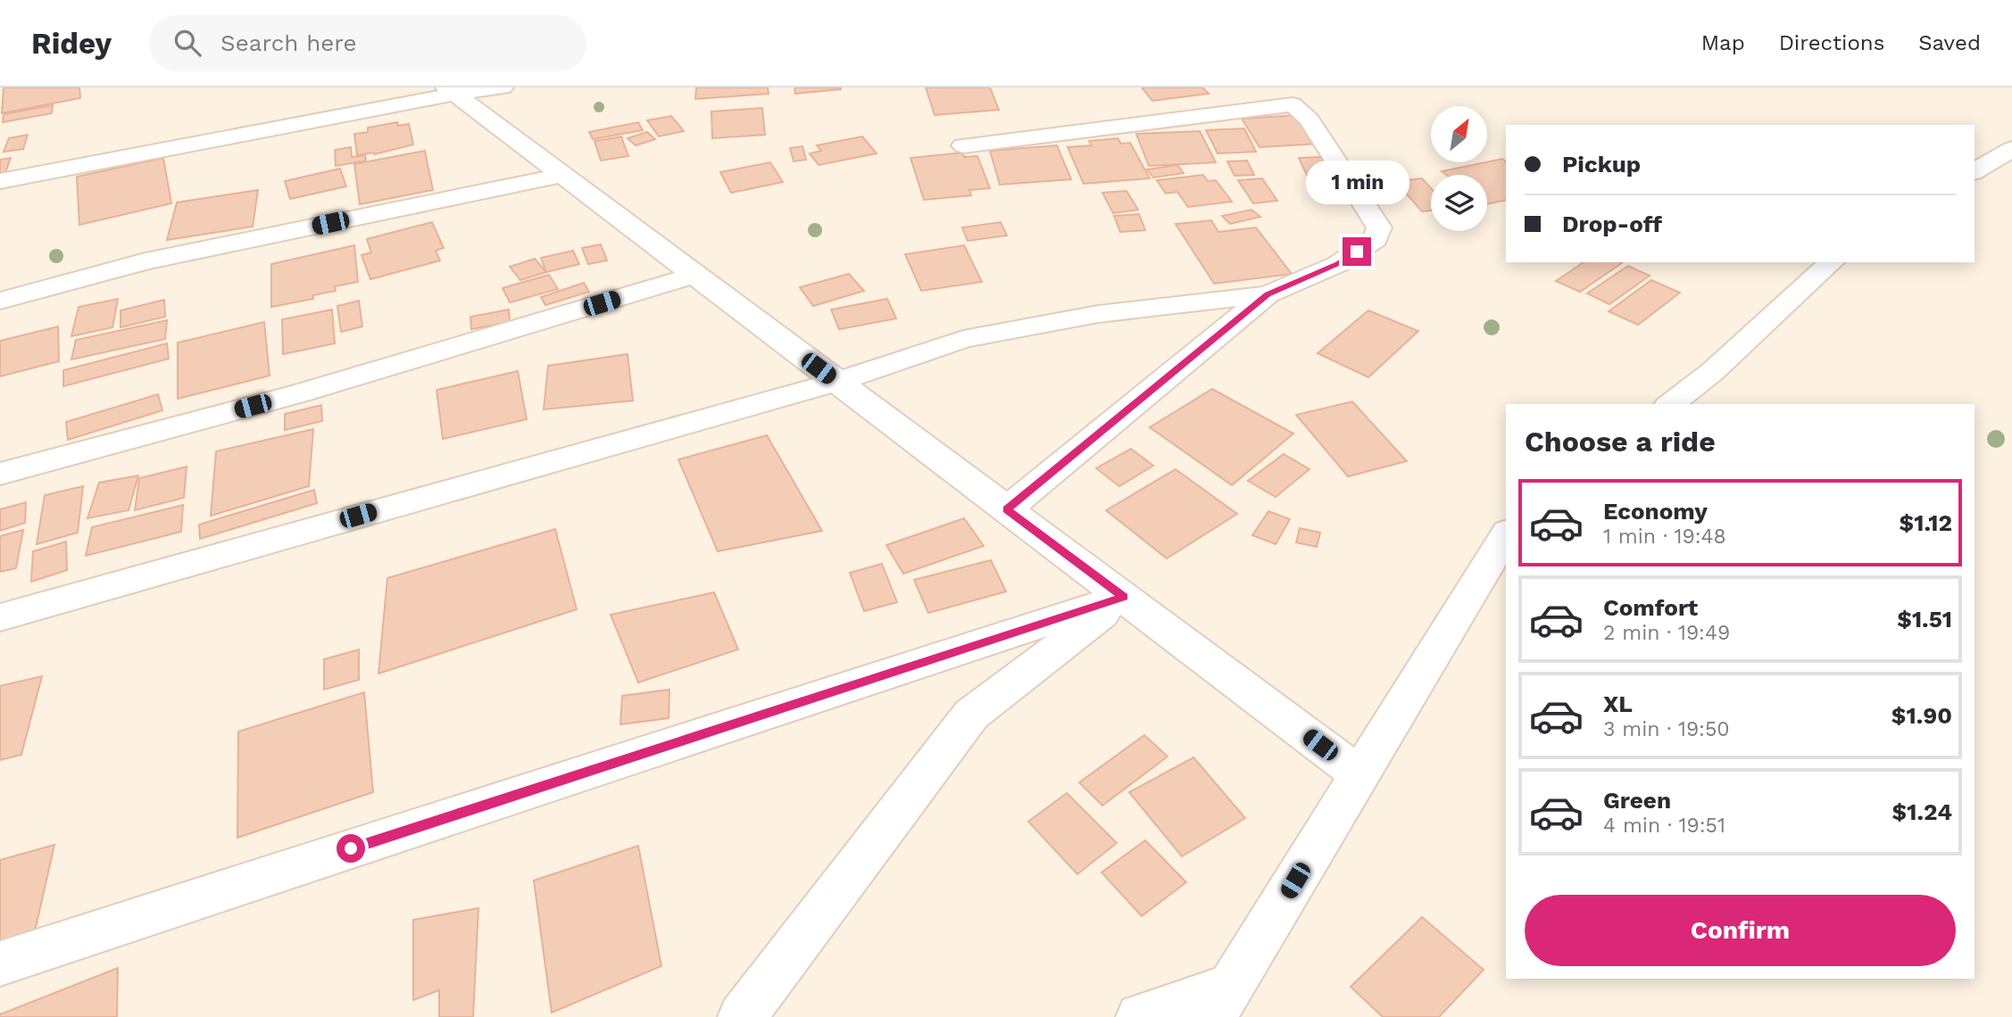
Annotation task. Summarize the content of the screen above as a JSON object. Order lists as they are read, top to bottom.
{
  "north": "top right",
  "page": {
    "header": "Ridey",
    "search": "Search here",
    "nav": ["Map", "Directions", "Saved"],
    "banner": ["Pickup", "Drop-off"],
    "bubble": "1 min",
    "heading": "Choose a ride",
    "list": [
      {
        "name": "Economy",
        "note": "1 min · 19:48",
        "value": "$1.12"
      },
      {
        "name": "Comfort",
        "note": "2 min · 19:49",
        "value": "$1.51"
      },
      {
        "name": "XL",
        "note": "3 min · 19:50",
        "value": "$1.90"
      },
      {
        "name": "Green",
        "note": "4 min · 19:51",
        "value": "$1.24"
      }
    ],
    "buttons": "Confirm"
  }
}
